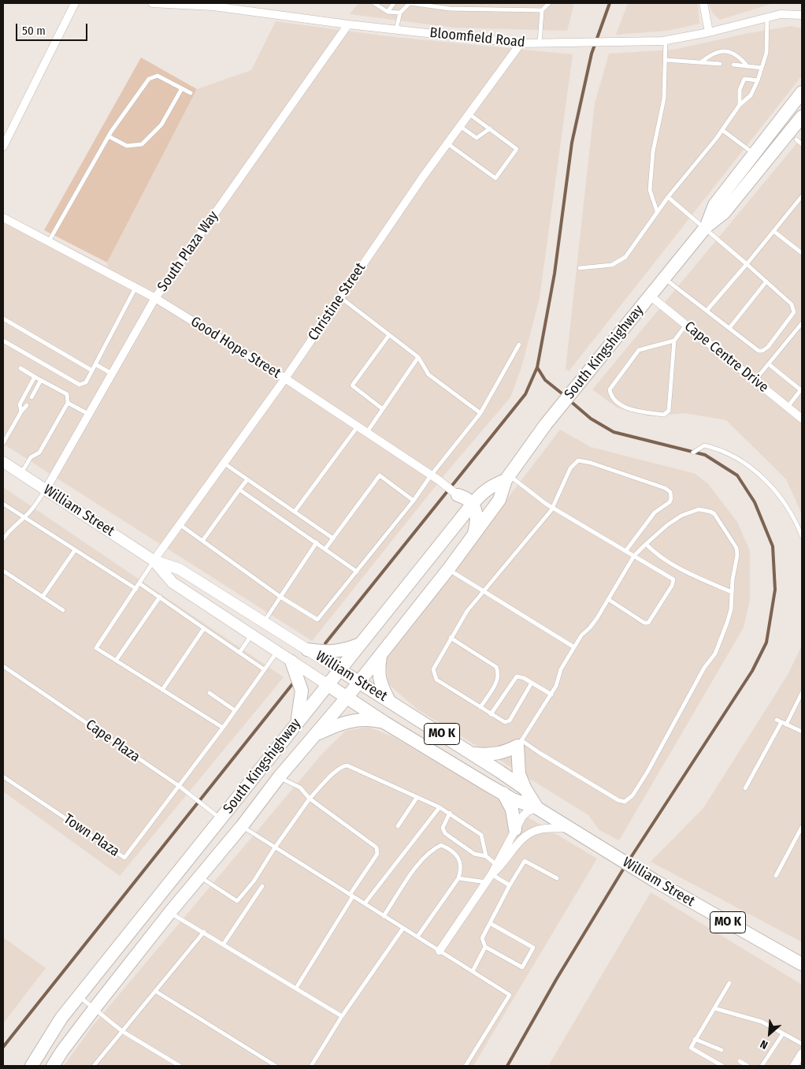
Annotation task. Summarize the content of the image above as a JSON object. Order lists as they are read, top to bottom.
{
  "streets": {
    "main road": ["South Kingshighway", "William Street", "MO K"],
    "street": [
      "Bloomfield Road",
      "South Plaza Way",
      "Christine Street",
      "Good Hope Street",
      "Cape Centre Drive"
    ],
    "lane": ["Cape Plaza", "Town Plaza"]
  },
  "crossings": [
    ["Bloomfield Road", "South Plaza Way"],
    ["Bloomfield Road", "Christine Street"],
    ["South Plaza Way", "Good Hope Street"],
    ["South Plaza Way", "William Street"],
    ["Christine Street", "Good Hope Street"],
    ["Christine Street", "William Street"],
    ["South Kingshighway", "Cape Centre Drive"],
    ["South Kingshighway", "William Street"],
    ["South Kingshighway", "Cape Plaza"],
    ["Cape Plaza", "Town Plaza"]
  ],
  "scale_bar": "50 m",
  "north": "bottom left"
}
